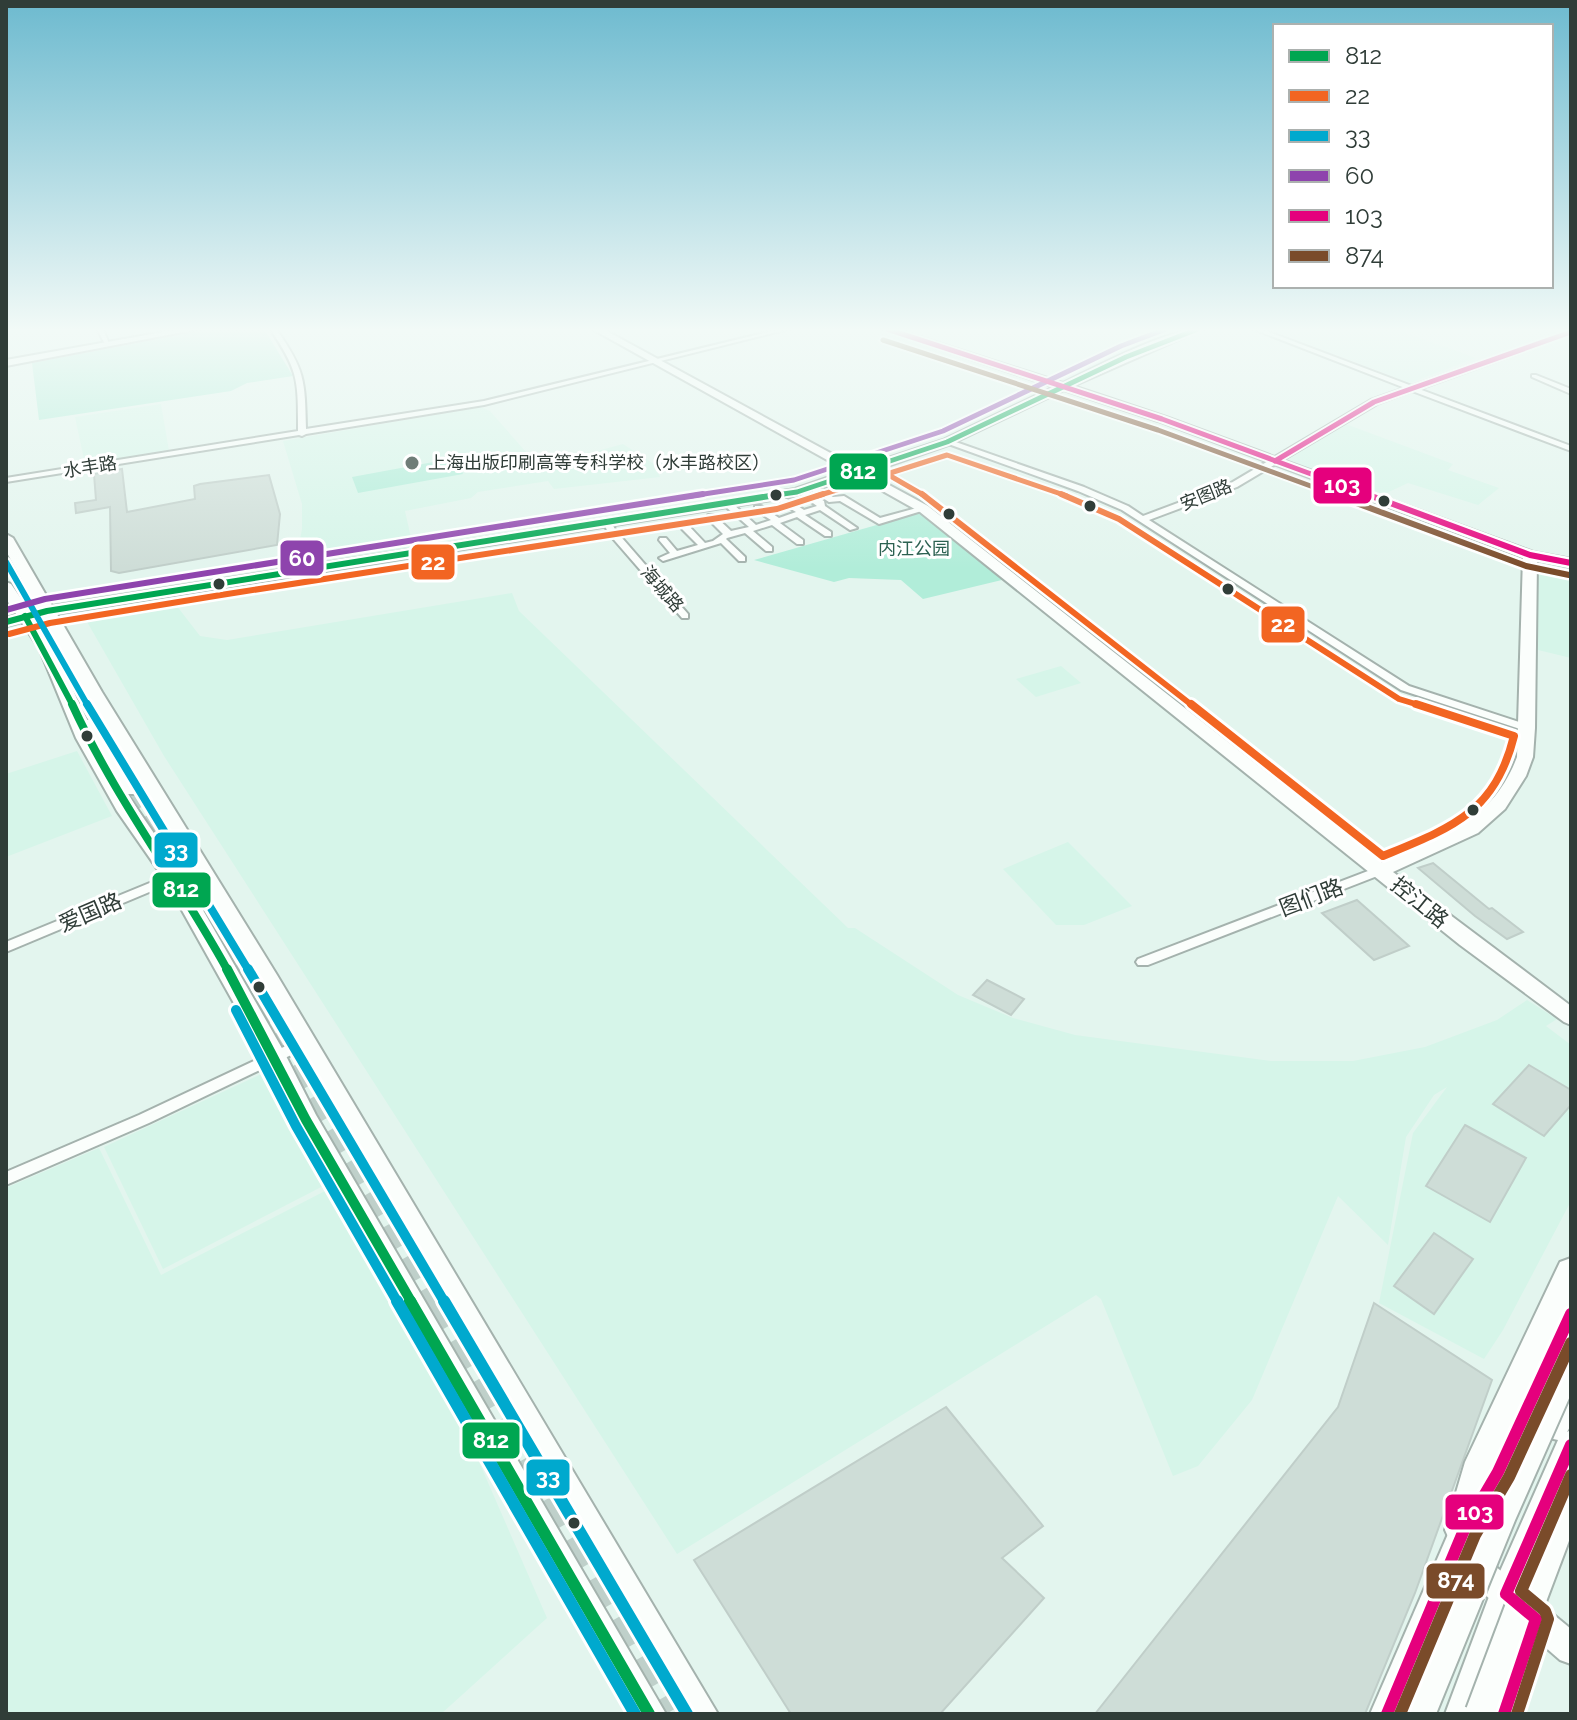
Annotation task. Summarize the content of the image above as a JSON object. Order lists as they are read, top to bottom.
{
  "streets": {
    "street": [
      "水丰路",
      "安图路",
      "海城路",
      "图们路",
      "控江路",
      "爱国路"
    ]
  },
  "crossings": [
    ["图们路", "控江路"]
  ],
  "parks": ["内江公园"],
  "places": ["上海出版印刷高等专科学校（水丰路校区）"],
  "lines": [
    "transit line 812",
    "transit line 60",
    "transit line 103",
    "transit line 874",
    "transit line 22",
    "transit line 33"
  ],
  "legend": [
    "812",
    "22",
    "33",
    "60",
    "103",
    "874"
  ]
}
